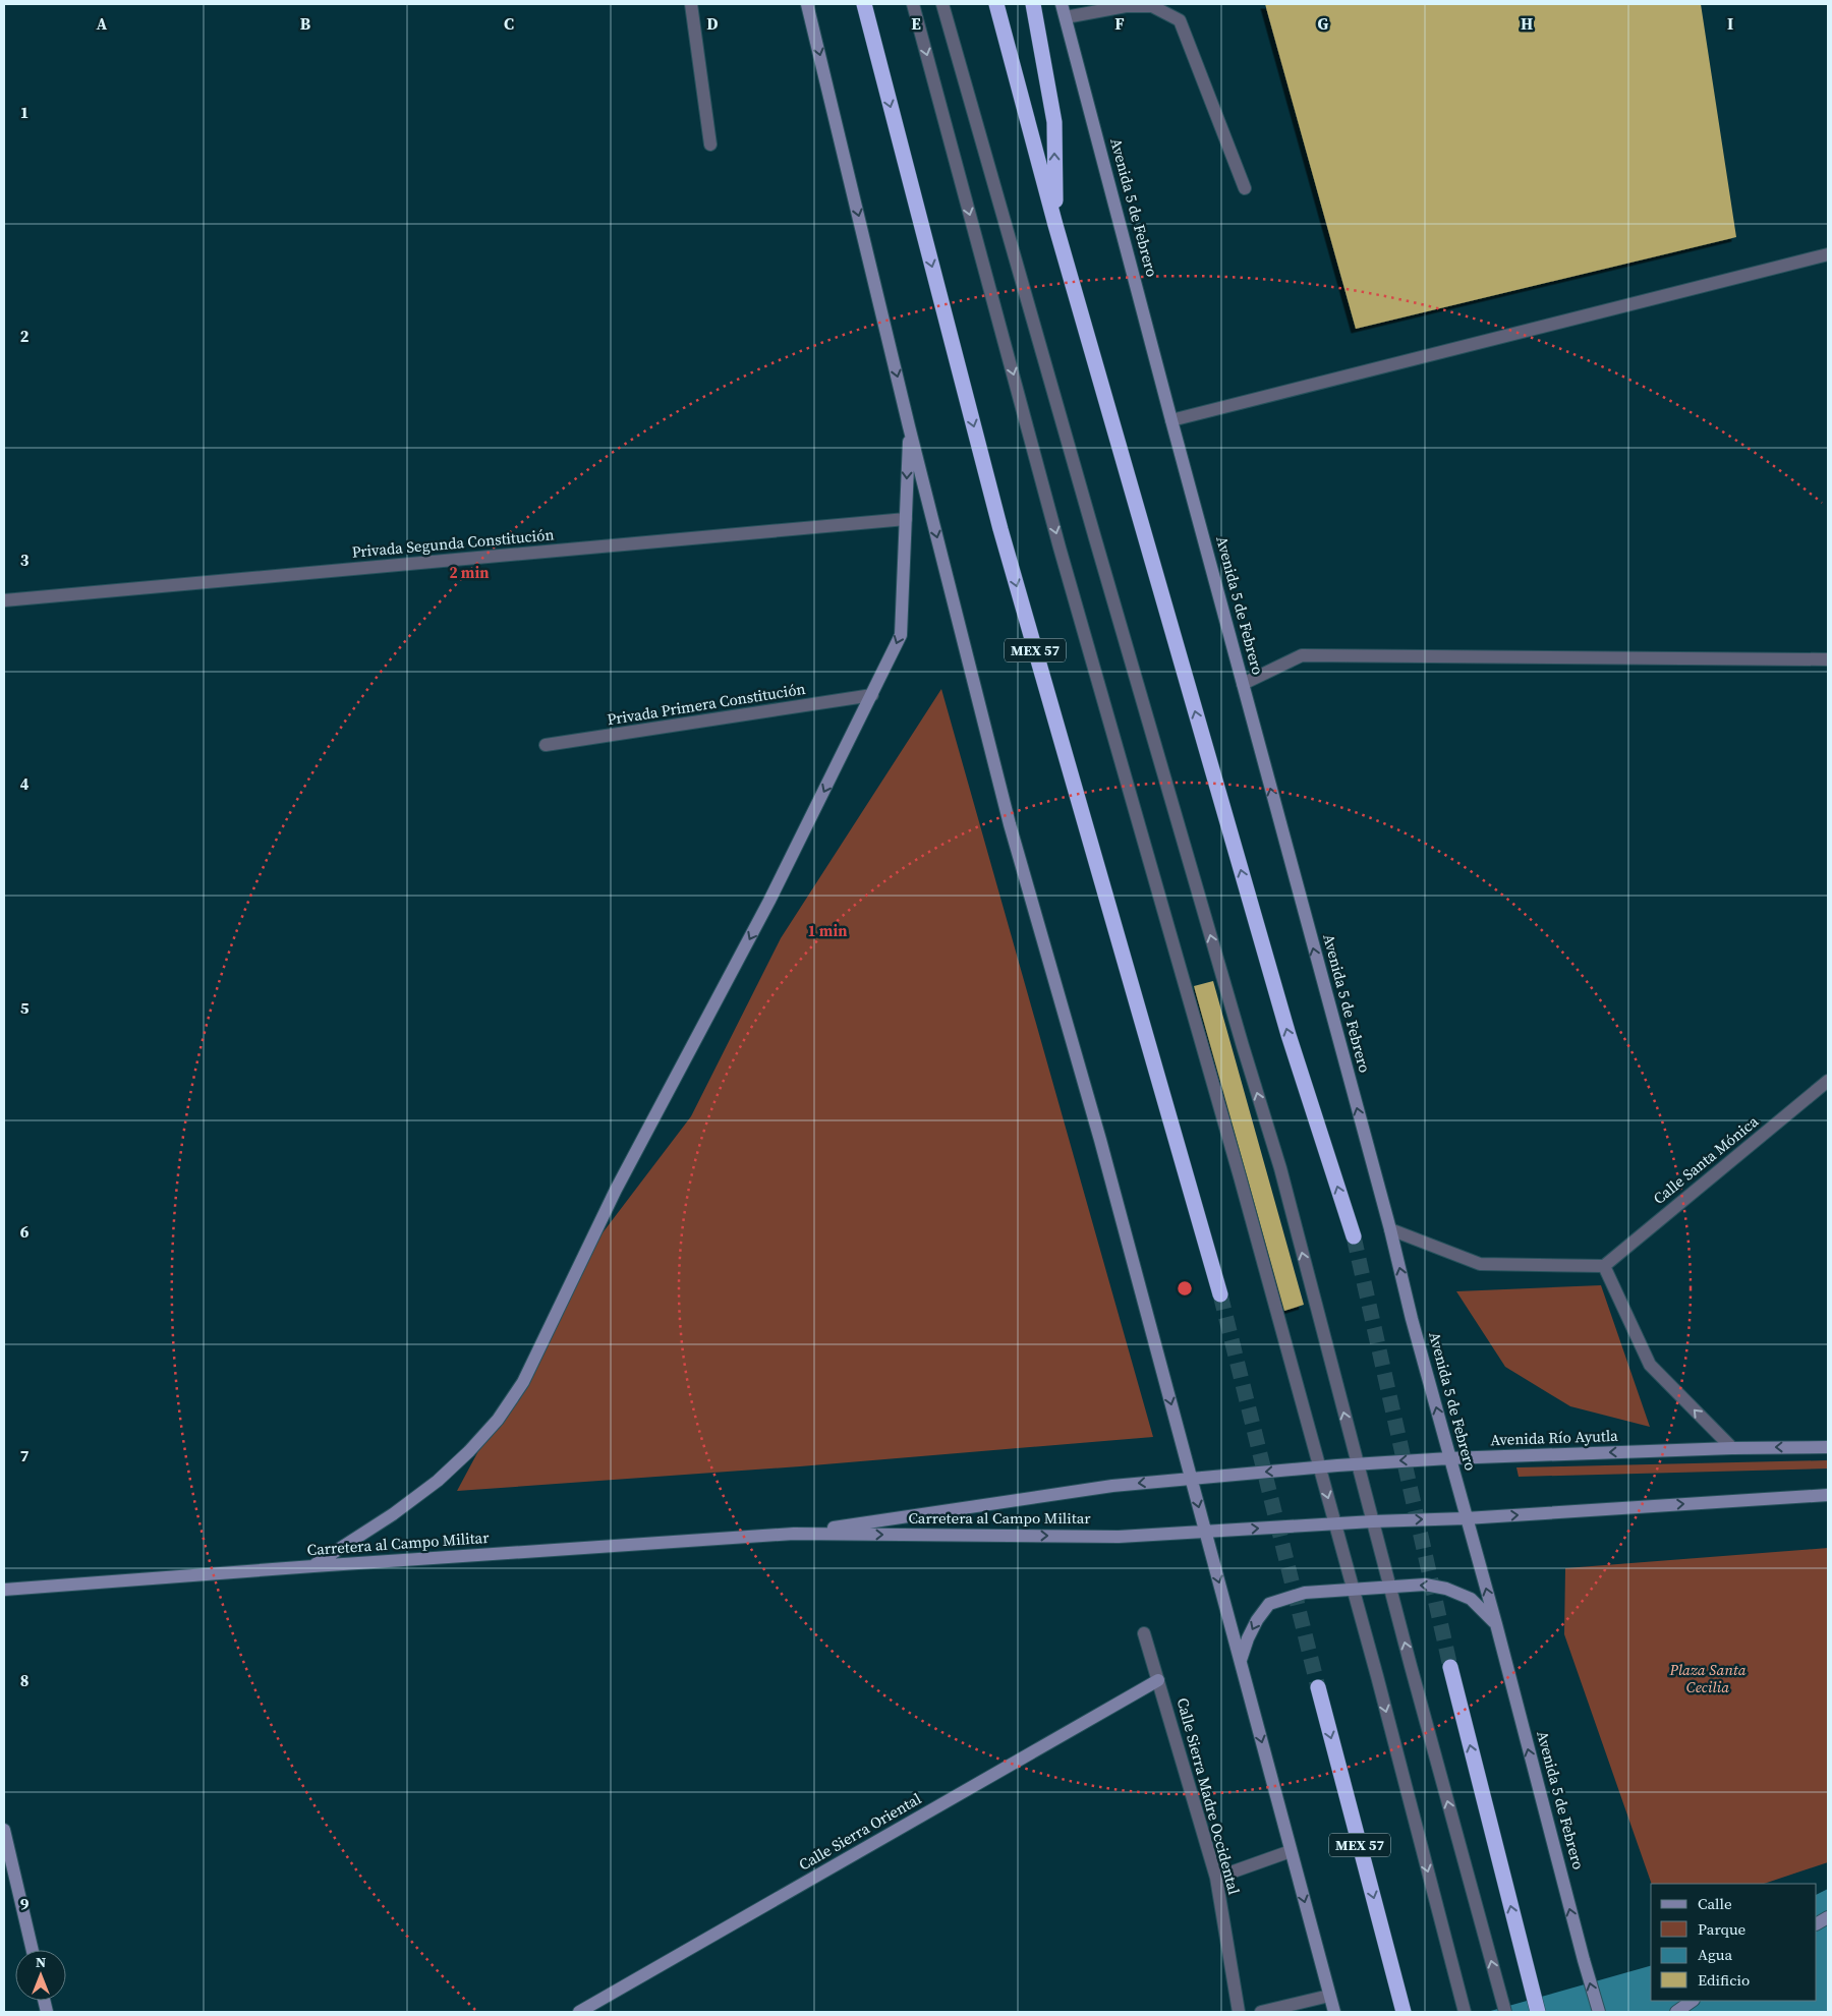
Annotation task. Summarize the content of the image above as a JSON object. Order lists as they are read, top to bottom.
{
  "streets": {
    "highway": ["MEX 57"],
    "main road": [
      "Avenida 5 de Febrero",
      "Avenida Río Ayutla",
      "Carretera al Campo Militar",
      "Calle Sierra Oriental"
    ],
    "street": [
      "Privada Segunda Constitución",
      "Privada Primera Constitución",
      "Calle Santa Mónica",
      "Calle Sierra Madre Occidental"
    ]
  },
  "crossings": [
    ["Avenida 5 de Febrero", "Avenida Río Ayutla"],
    ["Avenida Río Ayutla", "Carretera al Campo Militar"],
    ["Calle Sierra Madre Occidental", "Calle Sierra Oriental"]
  ],
  "one_way": ["Avenida 5 de Febrero"],
  "parks": ["Plaza Santa Cecilia"],
  "legend": [
    "Calle",
    "Parque",
    "Agua",
    "Edificio"
  ],
  "north": "top",
  "grid": {
    "columns": [
      "A",
      "B",
      "C",
      "D",
      "E",
      "F",
      "G",
      "H",
      "I"
    ],
    "rows": [
      "1",
      "2",
      "3",
      "4",
      "5",
      "6",
      "7",
      "8",
      "9"
    ]
  },
  "rings": ["2 min", "1 min"]
}
